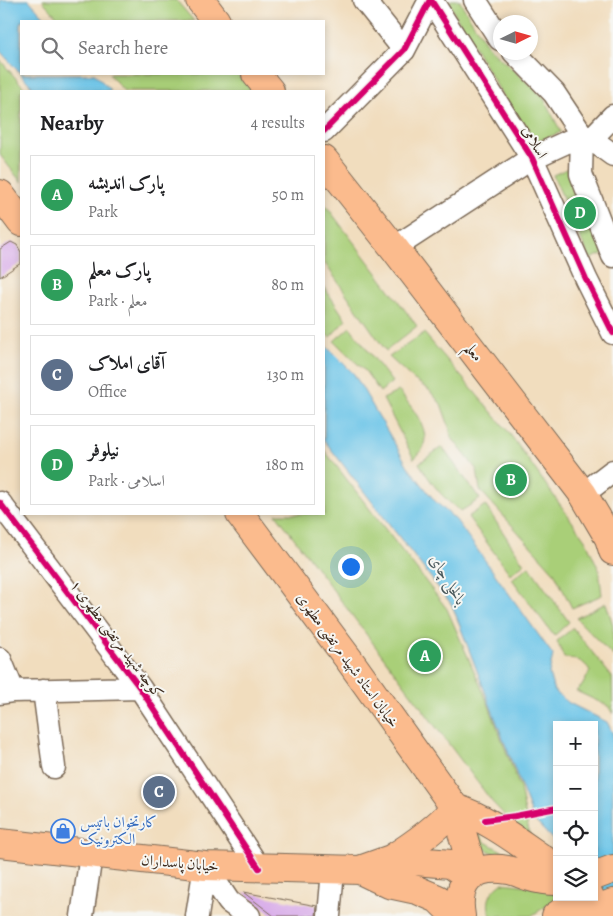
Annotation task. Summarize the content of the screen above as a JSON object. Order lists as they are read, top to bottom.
{
  "streets": {
    "main road": ["معلم", "خیابان استاد شهید مرتضی مطهری", "خیابان پاسداران"],
    "street": ["اسلامی", "کوچه شهید مرتضی مطهری ۱"]
  },
  "crossings": [
    ["کوچه شهید مرتضی مطهری ۱", "خیابان پاسداران"]
  ],
  "water": ["بالخلی چای"],
  "places": {
    "shop": ["کارتخوان باتیس الکترونیک"]
  },
  "north": "right",
  "page": {
    "search": "Search here",
    "heading": ["Nearby", "4 results"],
    "list": [
      {
        "mark": "A",
        "name": "پارک اندیشه",
        "note": "Park",
        "value": "50 m"
      },
      {
        "mark": "B",
        "name": "پارک معلم",
        "note": "Park · معلم",
        "value": "80 m"
      },
      {
        "mark": "C",
        "name": "آقای املاک",
        "note": "Office",
        "value": "130 m"
      },
      {
        "mark": "D",
        "name": "نیلوفر",
        "note": "Park · اسلامی",
        "value": "180 m"
      }
    ],
    "pins": [
      "D",
      "B",
      "A",
      "C"
    ],
    "map_buttons": ["+", "−"]
  }
}
